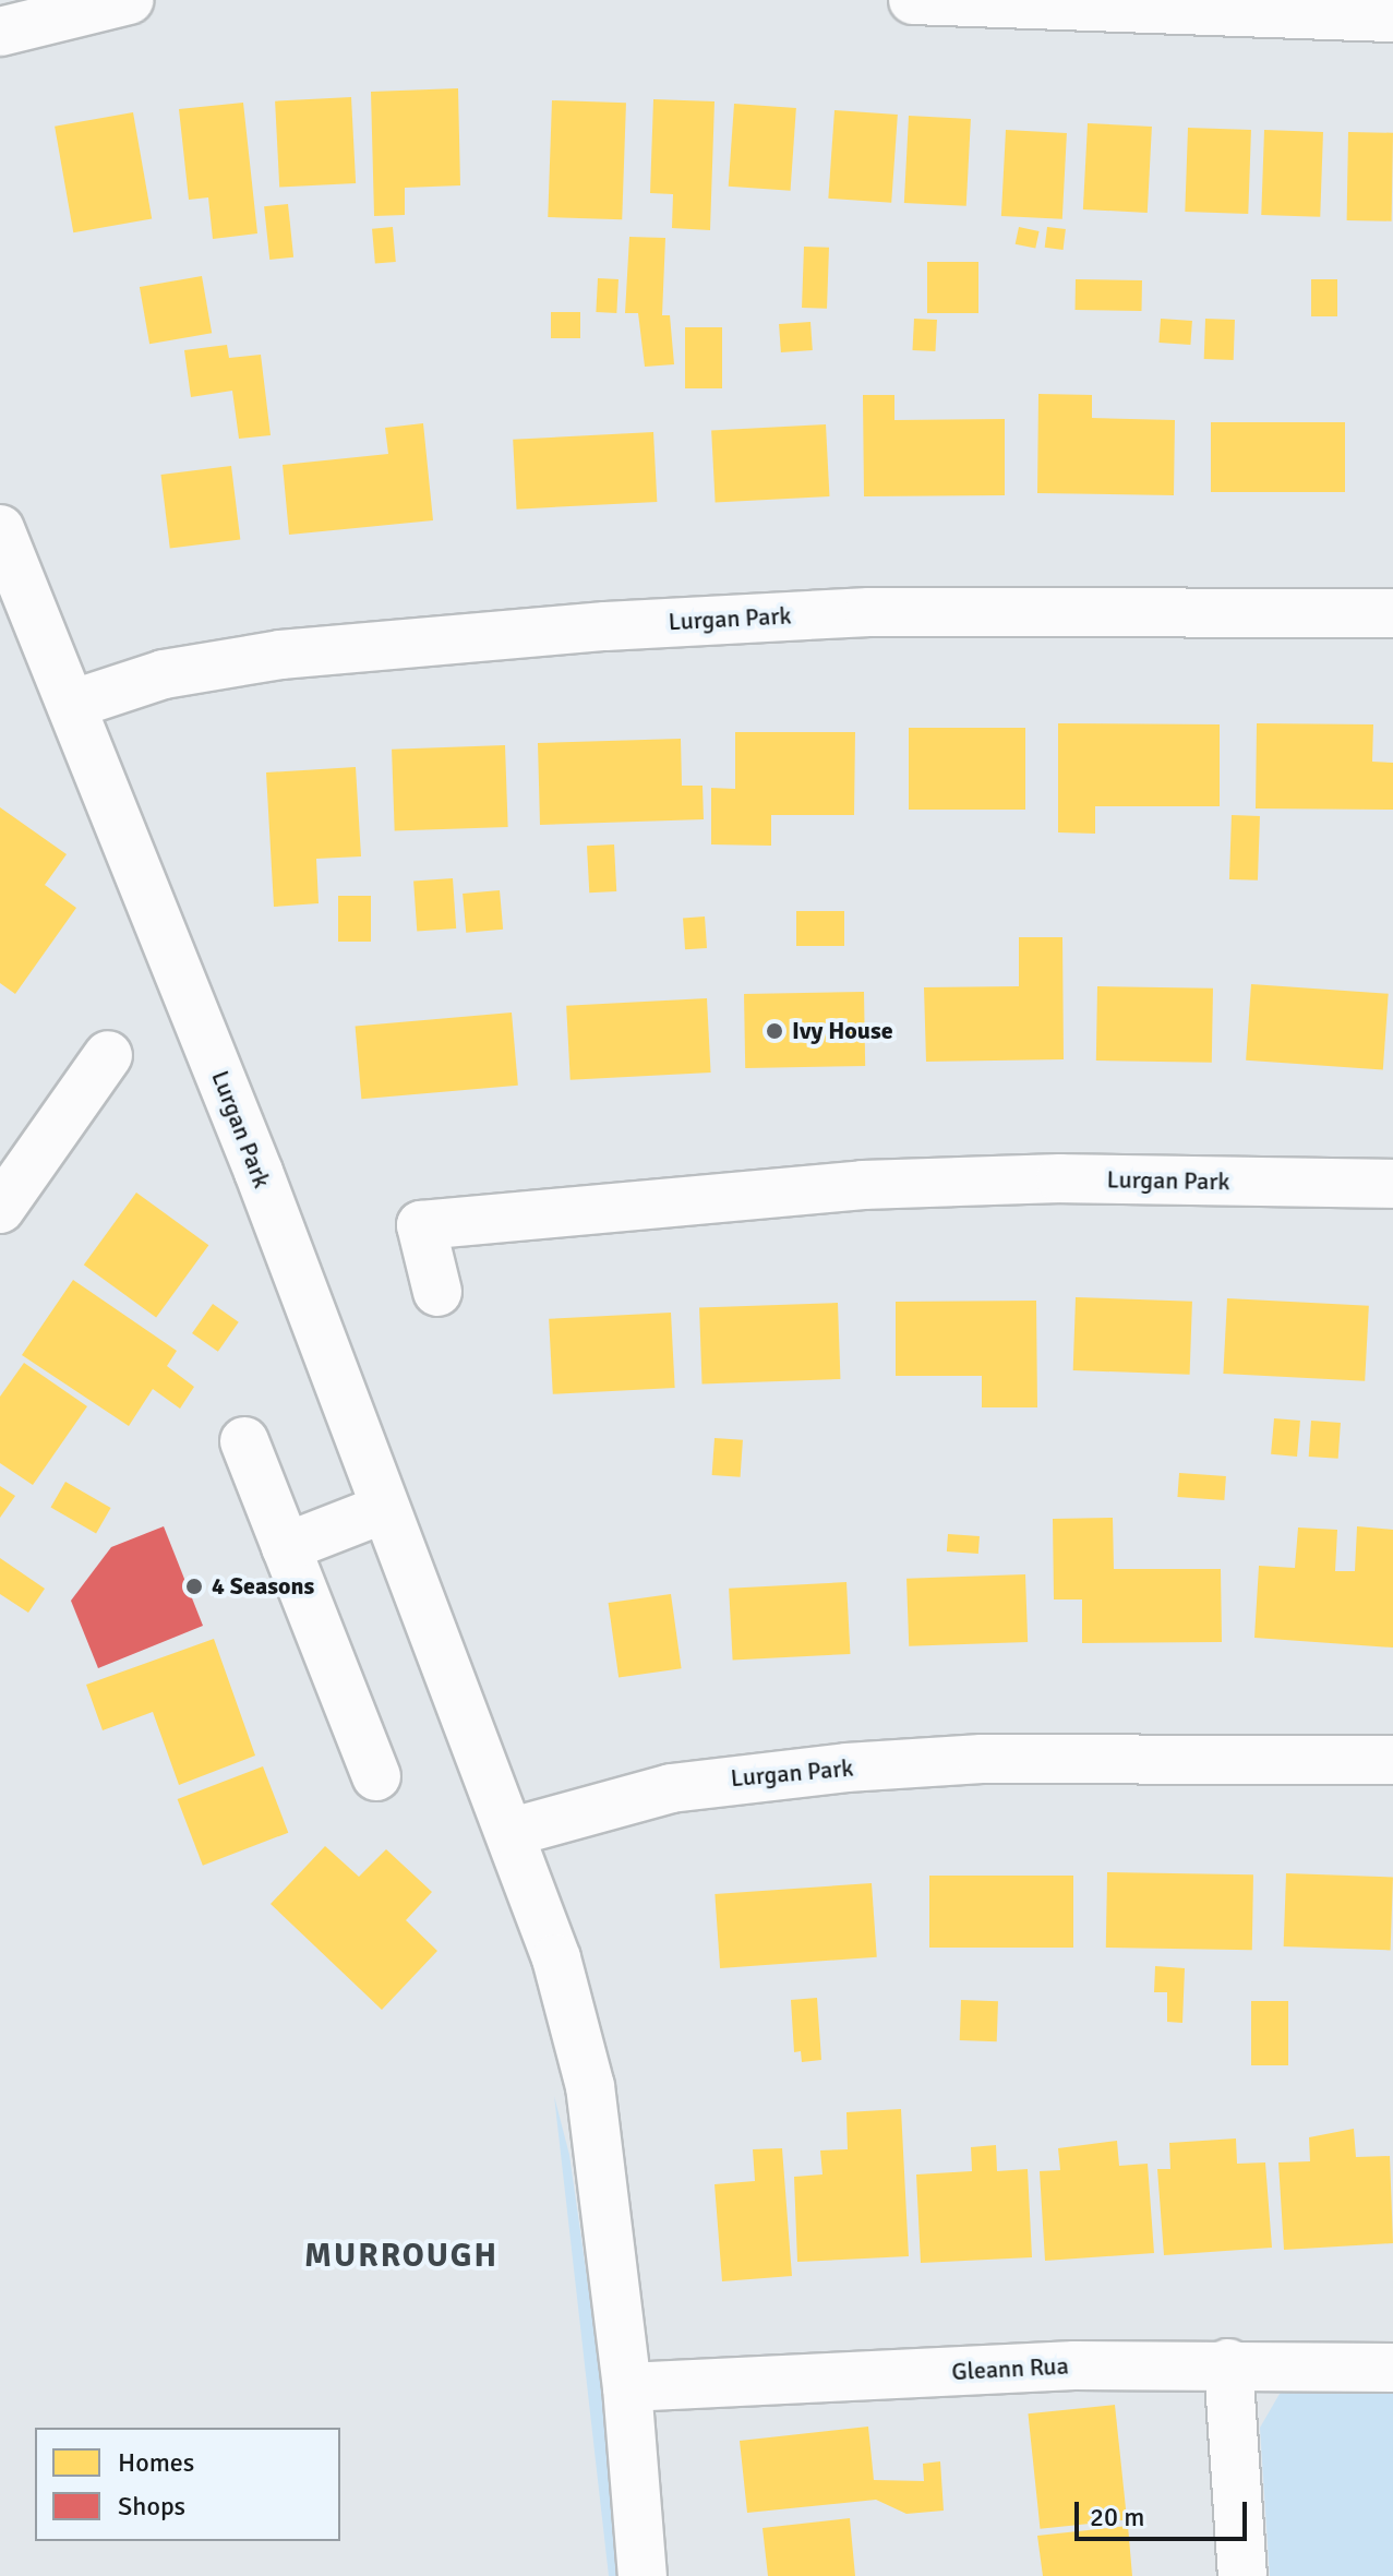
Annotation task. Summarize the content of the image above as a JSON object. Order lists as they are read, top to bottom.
{
  "streets": {
    "street": ["Lurgan Park", "Gleann Rua"]
  },
  "crossings": [
    ["Lurgan Park", "Gleann Rua"]
  ],
  "districts": ["MURROUGH"],
  "places": ["Ivy House", "4 Seasons"],
  "legend": ["Homes", "Shops"],
  "scale_bar": "20 m"
}
